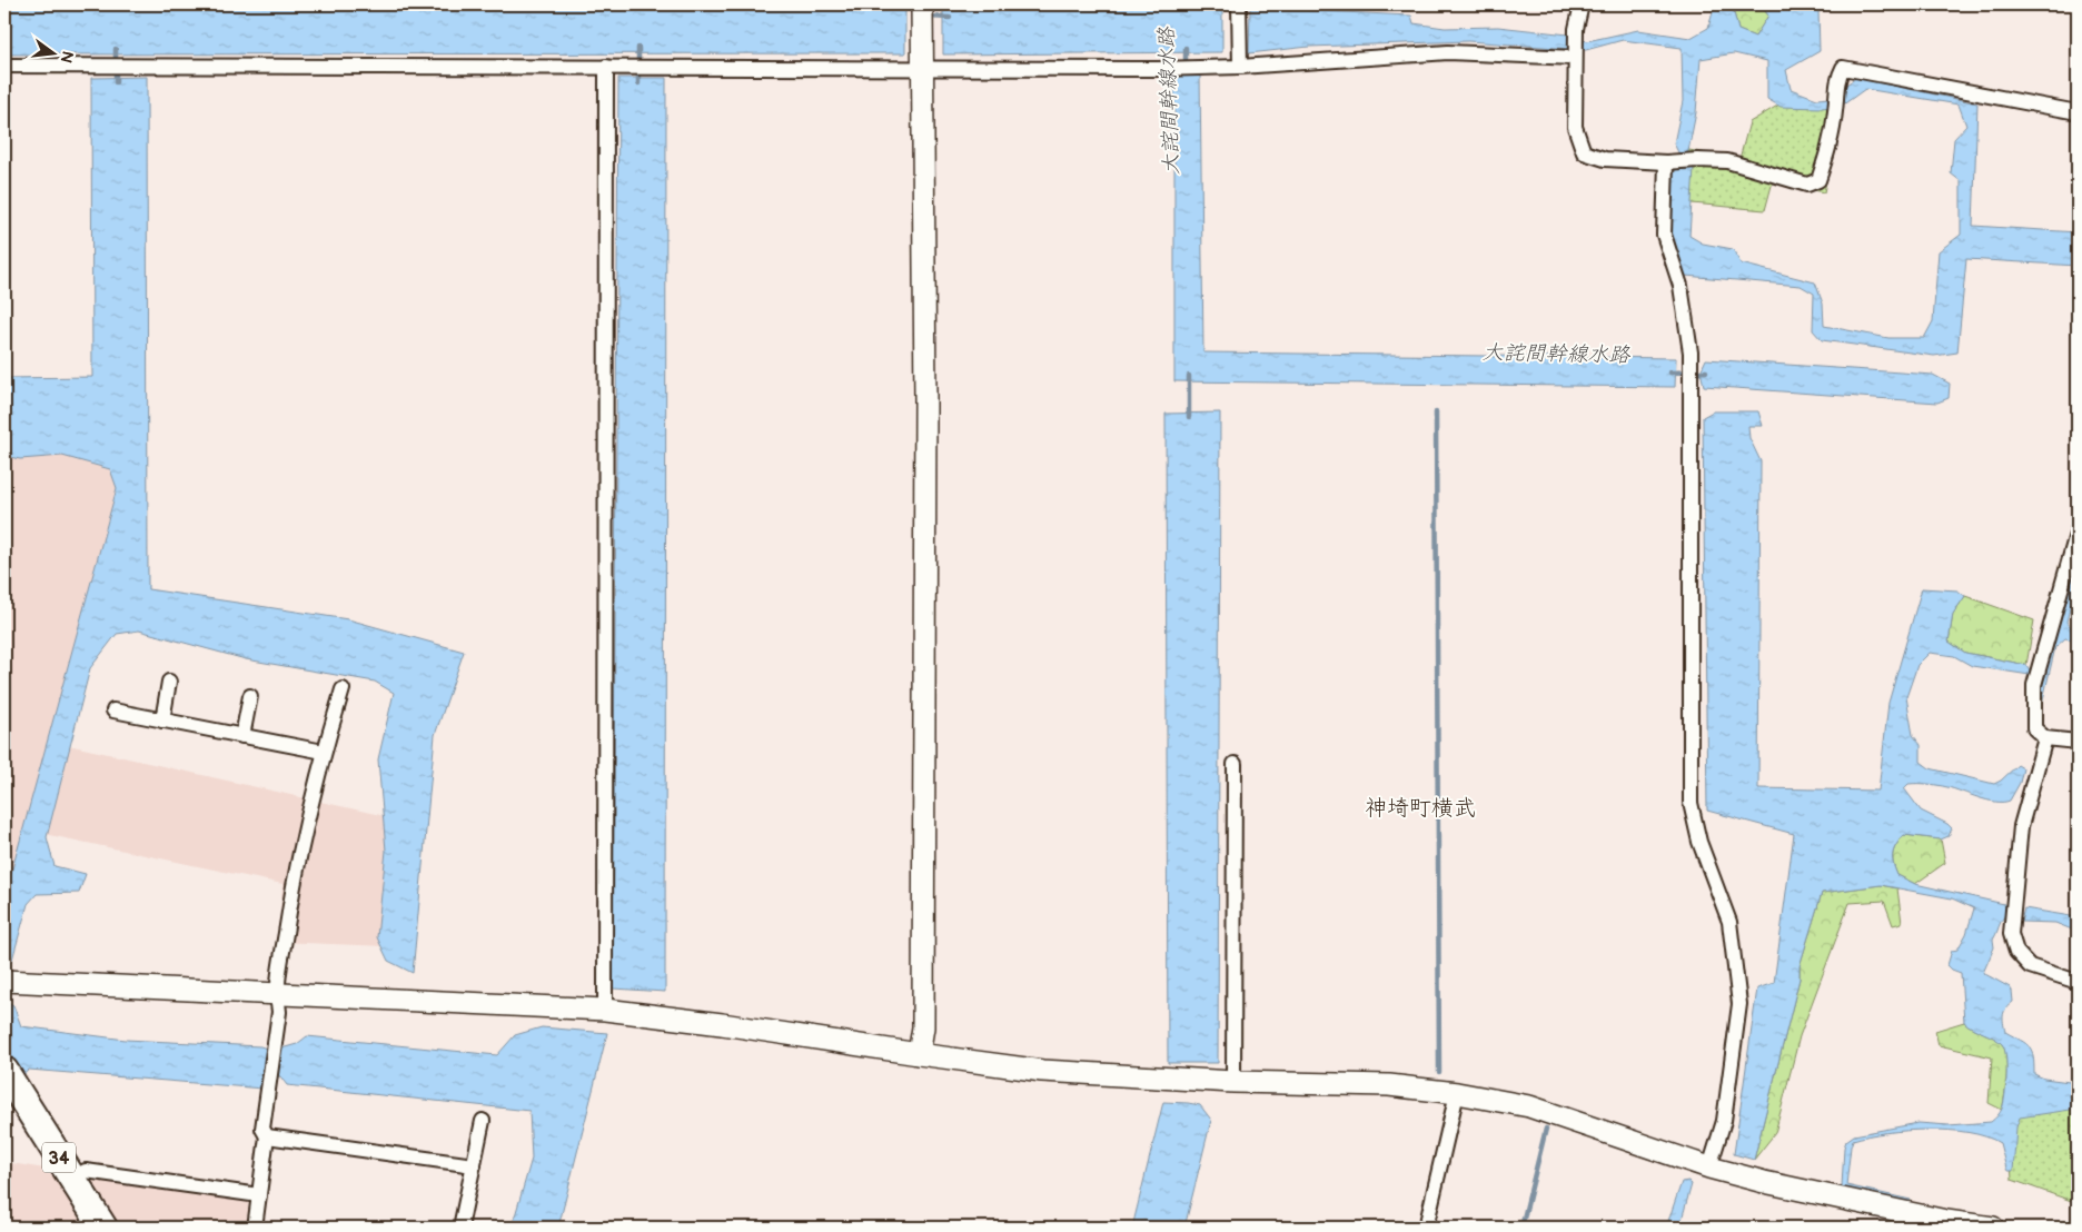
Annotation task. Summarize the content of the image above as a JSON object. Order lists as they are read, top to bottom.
{
  "streets": {
    "highway": ["34"]
  },
  "districts": ["神埼町横武"],
  "water": ["大詫間幹線水路"],
  "north": "right"
}
